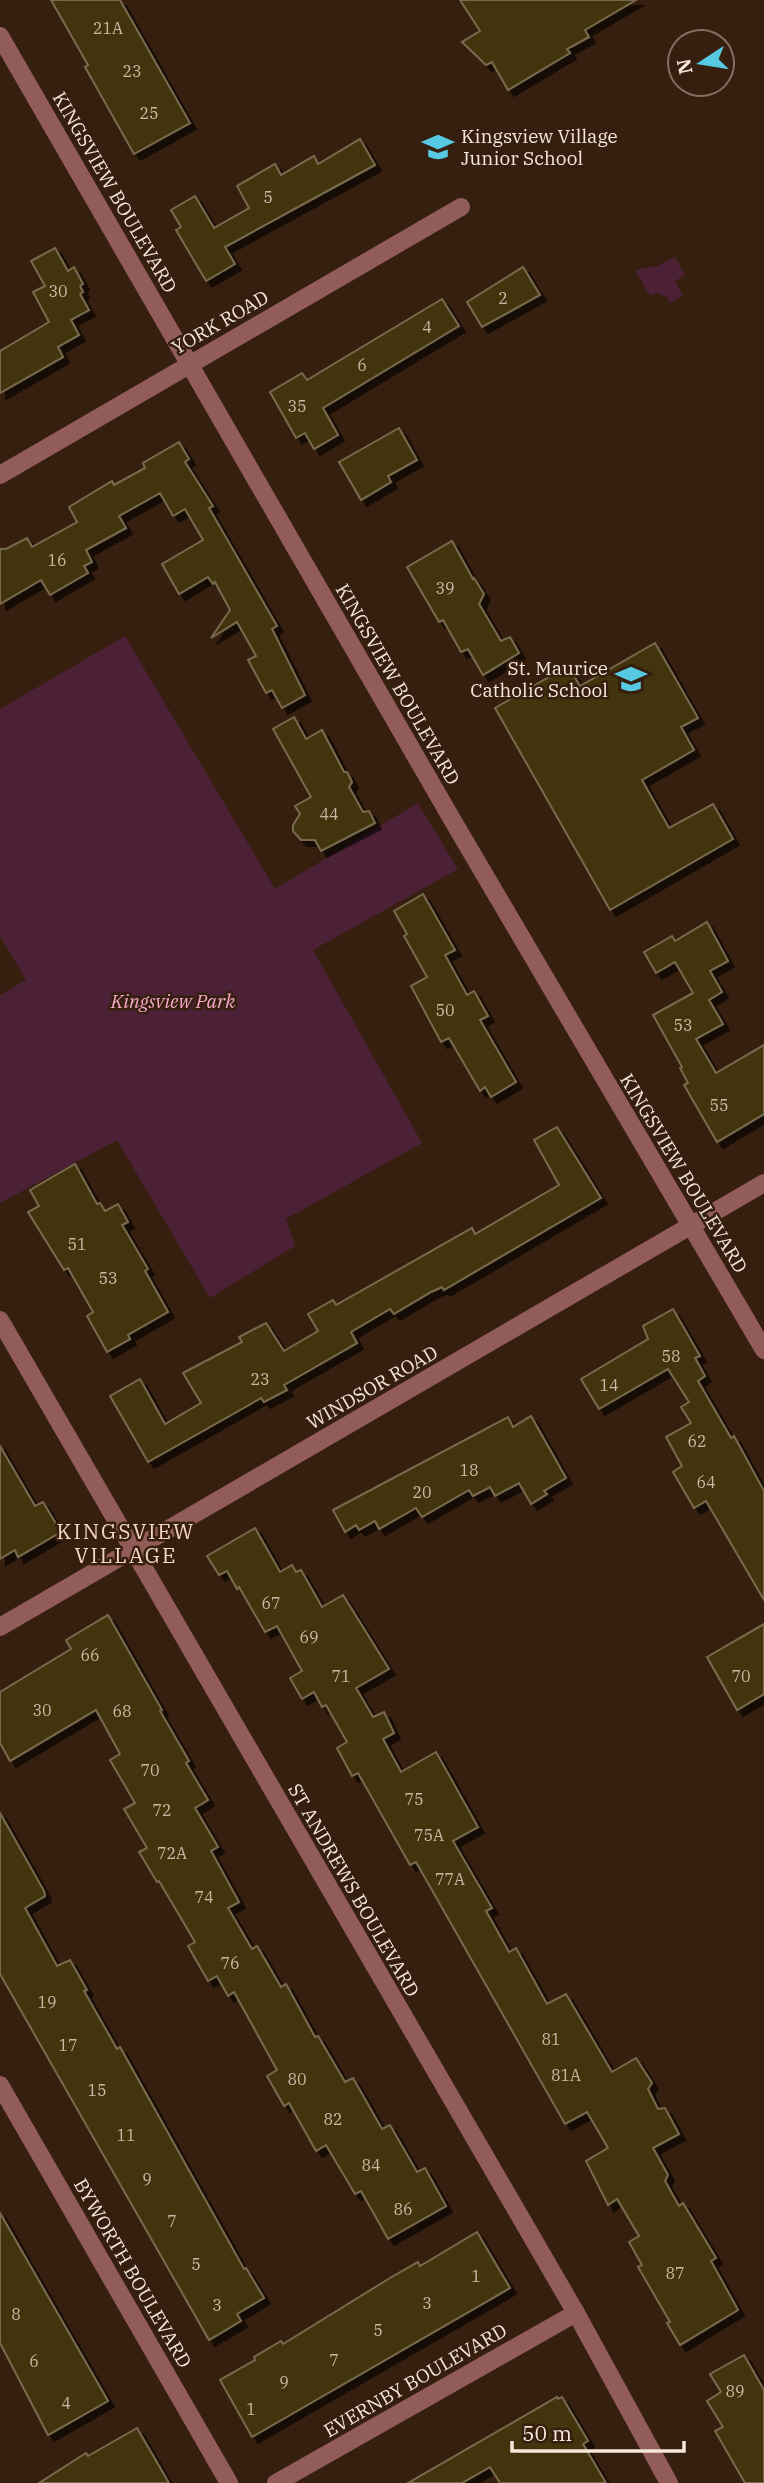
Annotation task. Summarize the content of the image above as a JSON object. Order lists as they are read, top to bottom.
{
  "streets": {
    "street": [
      "KINGSVIEW BOULEVARD",
      "YORK ROAD",
      "WINDSOR ROAD",
      "ST ANDREWS BOULEVARD",
      "BYWORTH BOULEVARD",
      "EVERNBY BOULEVARD"
    ]
  },
  "crossings": [
    ["KINGSVIEW BOULEVARD", "YORK ROAD"],
    ["KINGSVIEW BOULEVARD", "WINDSOR ROAD"],
    ["WINDSOR ROAD", "ST ANDREWS BOULEVARD"],
    ["ST ANDREWS BOULEVARD", "EVERNBY BOULEVARD"]
  ],
  "districts": ["KINGSVIEW VILLAGE"],
  "parks": ["Kingsview Park"],
  "places": {
    "school or university": ["Kingsview Village Junior School", "St. Maurice Catholic School"]
  },
  "house_numbers": [
    "21A",
    "23",
    "25",
    "5",
    "30",
    "2",
    "4",
    "6",
    "35",
    "16",
    "39",
    "44",
    "50",
    "53",
    "55",
    "51",
    "53",
    "58",
    "23",
    "14",
    "62",
    "18",
    "64",
    "20",
    "67",
    "69",
    "66",
    "71",
    "70",
    "30",
    "68",
    "70",
    "75",
    "72",
    "75A",
    "72A",
    "77A",
    "74",
    "76",
    "19",
    "81",
    "17",
    "81A",
    "80",
    "15",
    "82",
    "11",
    "84",
    "9",
    "86",
    "7",
    "5",
    "87",
    "1",
    "3",
    "3",
    "8",
    "5",
    "7",
    "6",
    "9",
    "89",
    "4",
    "1"
  ],
  "scale_bar": "50 m",
  "north": "left"
}
